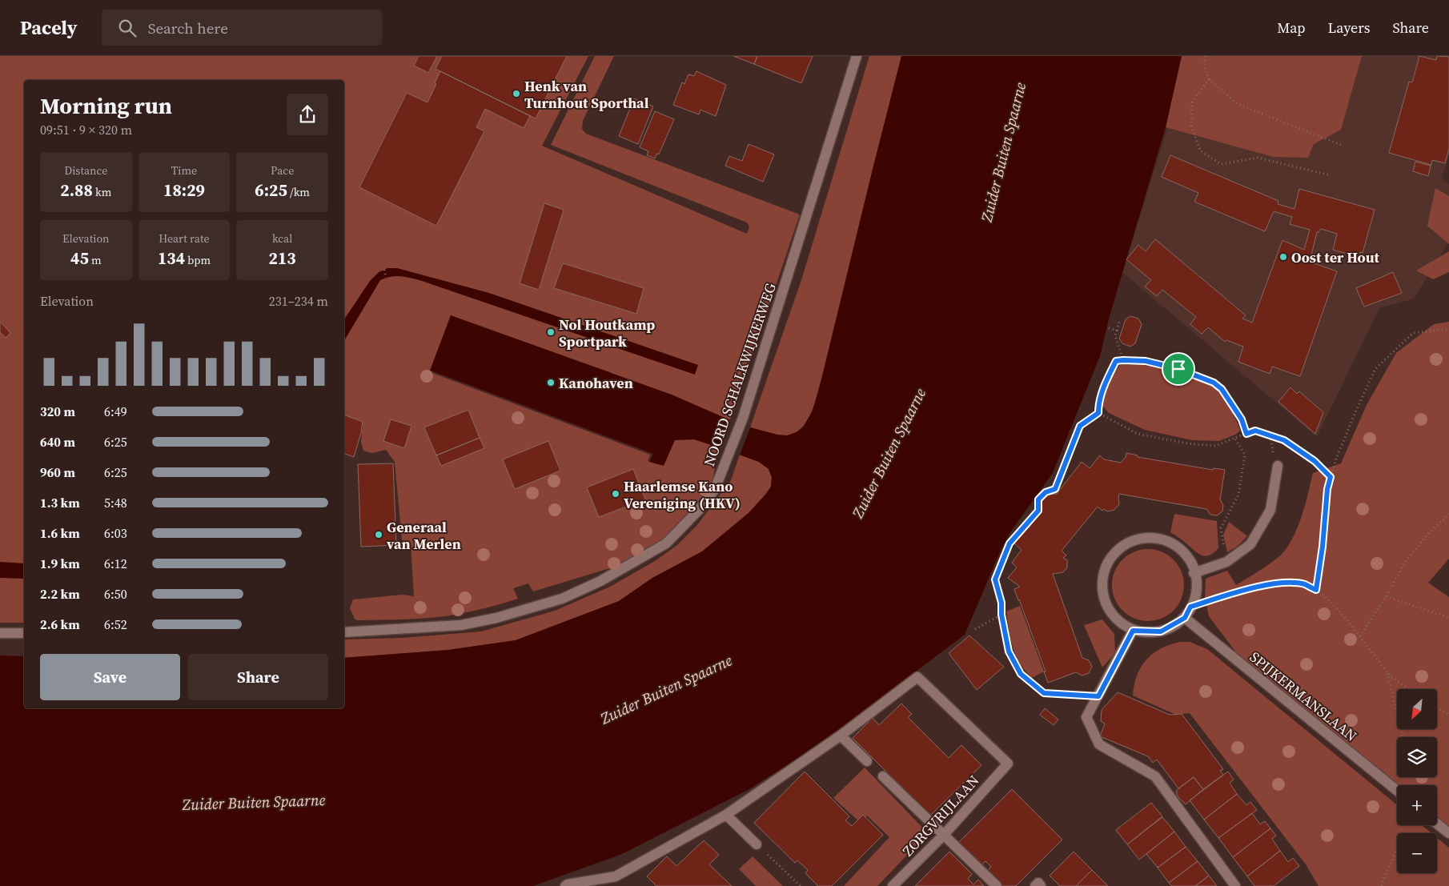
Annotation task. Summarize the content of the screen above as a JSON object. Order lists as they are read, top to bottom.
{
  "streets": {
    "street": ["NOORD SCHALKWIJKERWEG", "SPIJKERMANSLAAN", "ZORGVRIJLAAN"]
  },
  "water": ["Zuider Buiten Spaarne"],
  "places": [
    "Henk van Turnhout Sporthal",
    "Oost ter Hout",
    "Nol Houtkamp Sportpark",
    "Kanohaven",
    "Haarlemse Kano Vereniging (HKV)",
    "Generaal van Merlen"
  ],
  "north": "bottom left",
  "page": {
    "header": "Pacely",
    "search": "Search here",
    "nav": ["Map", "Layers", "Share"],
    "heading": ["Morning run", "09:51 · 9 × 320 m"],
    "stats": [
      ["Distance", "2.88 km"],
      ["Time", "18:29"],
      ["Pace", "6:25 /km"],
      ["Elevation", "45 m"],
      ["Heart rate", "134 bpm"],
      ["kcal", "213"]
    ],
    "chart": ["Elevation", "231–234 m"],
    "list": [
      {
        "name": "320 m",
        "note": "6:49"
      },
      {
        "name": "640 m",
        "note": "6:25"
      },
      {
        "name": "960 m",
        "note": "6:25"
      },
      {
        "name": "1.3 km",
        "note": "5:48"
      },
      {
        "name": "1.6 km",
        "note": "6:03"
      },
      {
        "name": "1.9 km",
        "note": "6:12"
      },
      {
        "name": "2.2 km",
        "note": "6:50"
      },
      {
        "name": "2.6 km",
        "note": "6:52"
      }
    ],
    "buttons": ["Save", "Share"],
    "map_buttons": ["+", "−"]
  }
}
